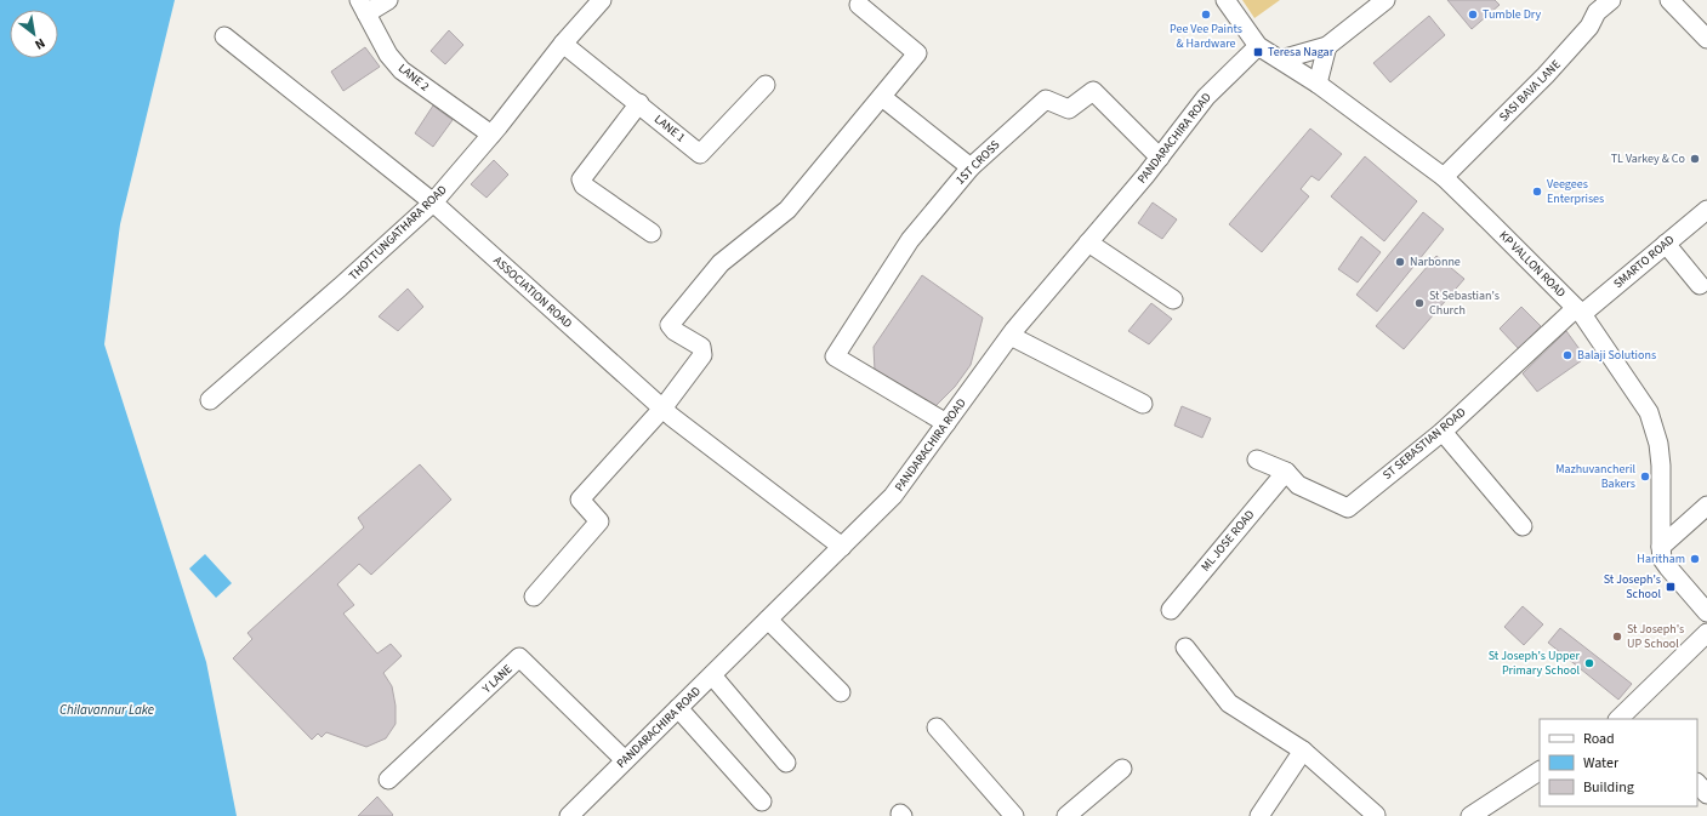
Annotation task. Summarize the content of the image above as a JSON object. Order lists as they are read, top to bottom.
{
  "streets": {
    "street": [
      "LANE 2",
      "SASI BAVA LANE",
      "LANE 1",
      "PANDARACHIRA ROAD",
      "1ST CROSS",
      "THOTTUNGATHARA ROAD",
      "SMARTO ROAD",
      "KP VALLON ROAD",
      "ASSOCIATION ROAD",
      "ST SEBASTIAN ROAD",
      "ML JOSE ROAD",
      "Y LANE"
    ]
  },
  "crossings": [
    ["LANE 2", "THOTTUNGATHARA ROAD"],
    ["SASI BAVA LANE", "KP VALLON ROAD"],
    ["LANE 1", "THOTTUNGATHARA ROAD"],
    ["PANDARACHIRA ROAD", "1ST CROSS"],
    ["PANDARACHIRA ROAD", "KP VALLON ROAD"],
    ["PANDARACHIRA ROAD", "ASSOCIATION ROAD"],
    ["PANDARACHIRA ROAD", "Y LANE"],
    ["THOTTUNGATHARA ROAD", "ASSOCIATION ROAD"],
    ["SMARTO ROAD", "KP VALLON ROAD"],
    ["SMARTO ROAD", "ST SEBASTIAN ROAD"],
    ["KP VALLON ROAD", "ST SEBASTIAN ROAD"],
    ["ST SEBASTIAN ROAD", "ML JOSE ROAD"]
  ],
  "water": ["Chilavannur Lake"],
  "places": {
    "other": [
      "Pee Vee Paints & Hardware",
      "Tumble Dry",
      "TL Varkey & Co",
      "Veegees Enterprises",
      "Narbonne",
      "St Sebastian's Church",
      "Balaji Solutions",
      "Mazhuvancheril Bakers",
      "Haritham",
      "St Joseph's UP School",
      "St Joseph's Upper Primary School"
    ],
    "transit": ["Teresa Nagar", "St Joseph's School"]
  },
  "legend": ["Road", "Water", "Building"],
  "north": "bottom right"
}
